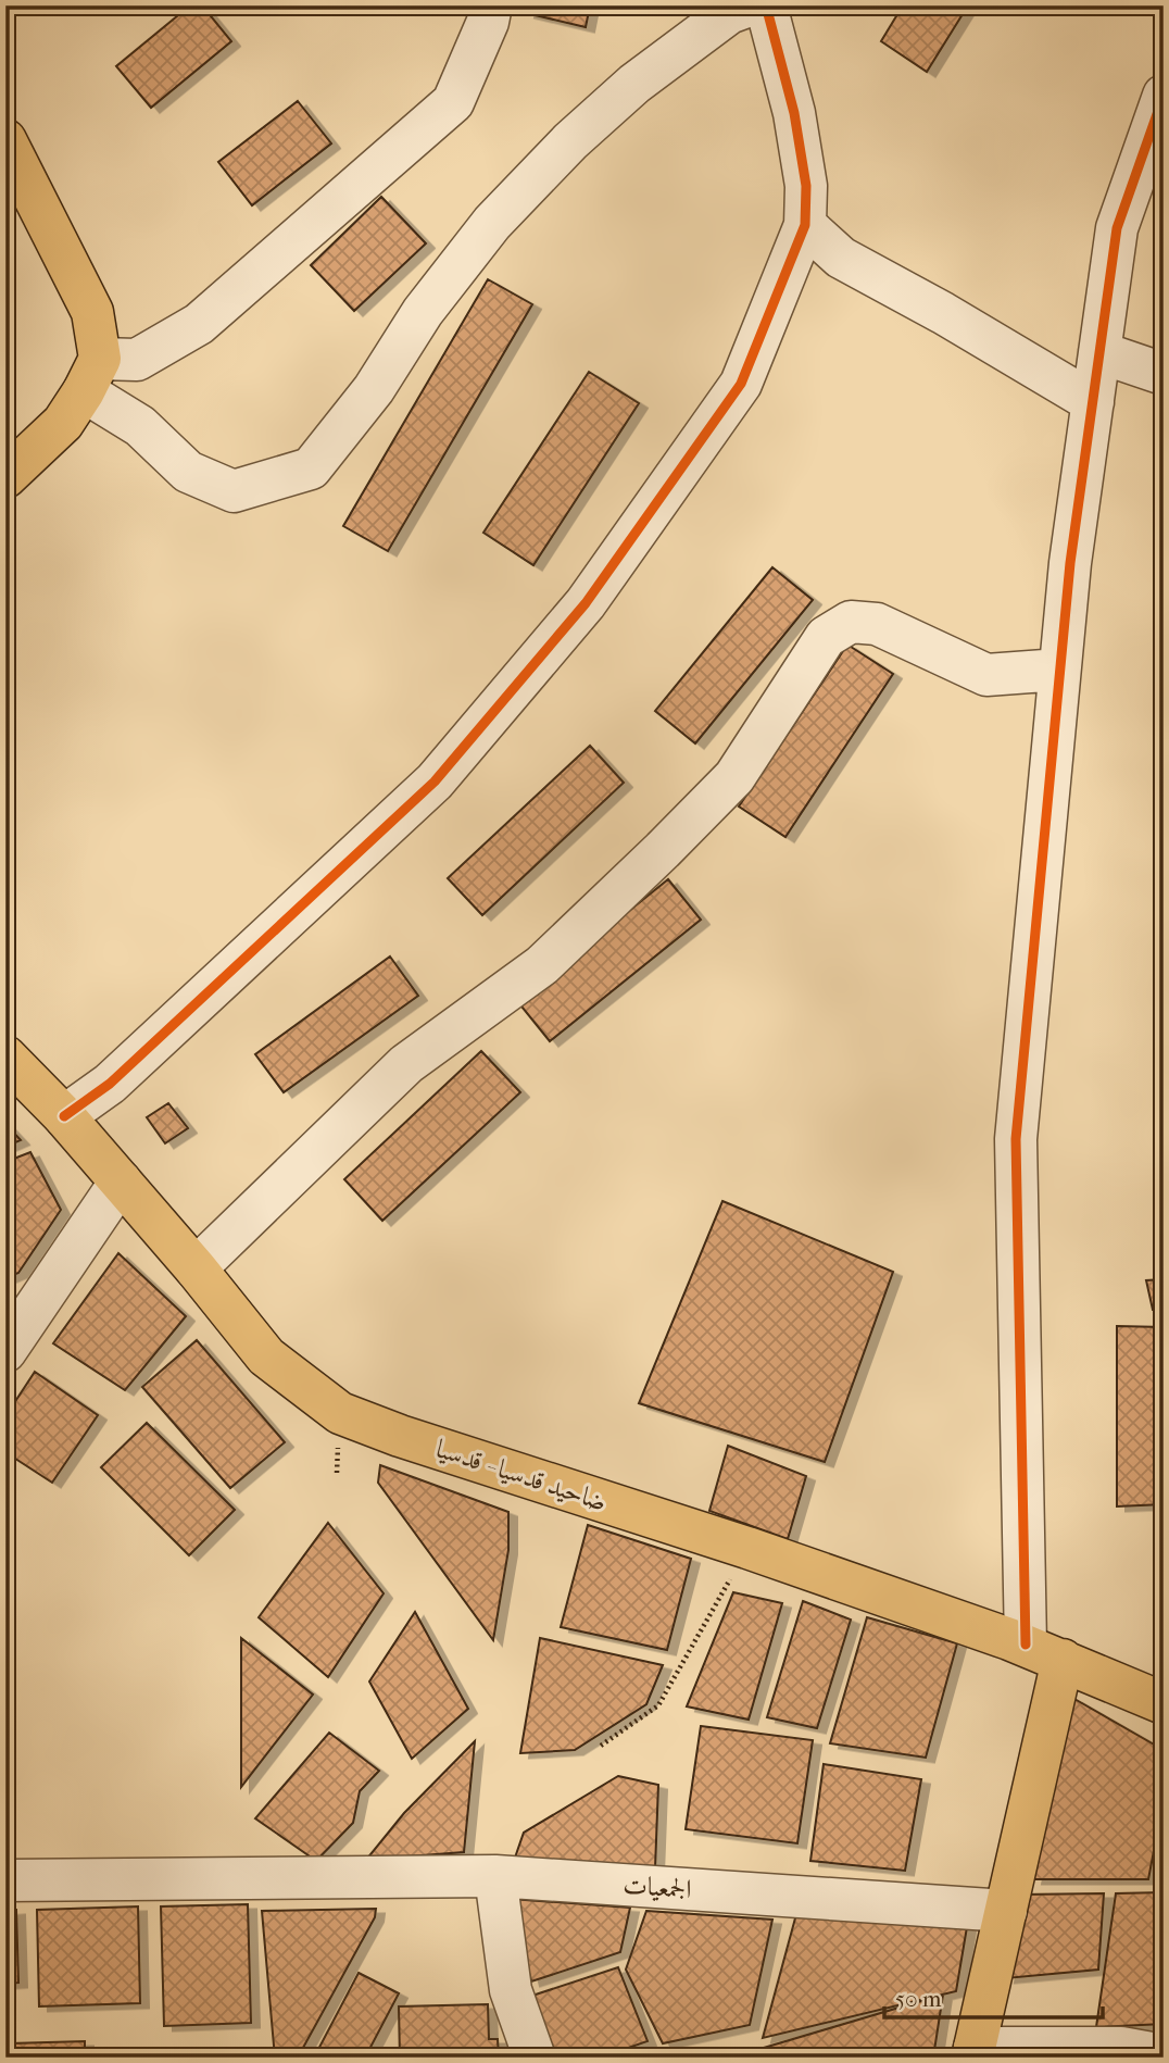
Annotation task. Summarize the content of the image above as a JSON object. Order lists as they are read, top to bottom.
{
  "streets": {
    "main road": ["ضاحيد قدسيا - قدسيا"],
    "street": ["الجمعيات"]
  },
  "scale_bar": "50 m"
}
